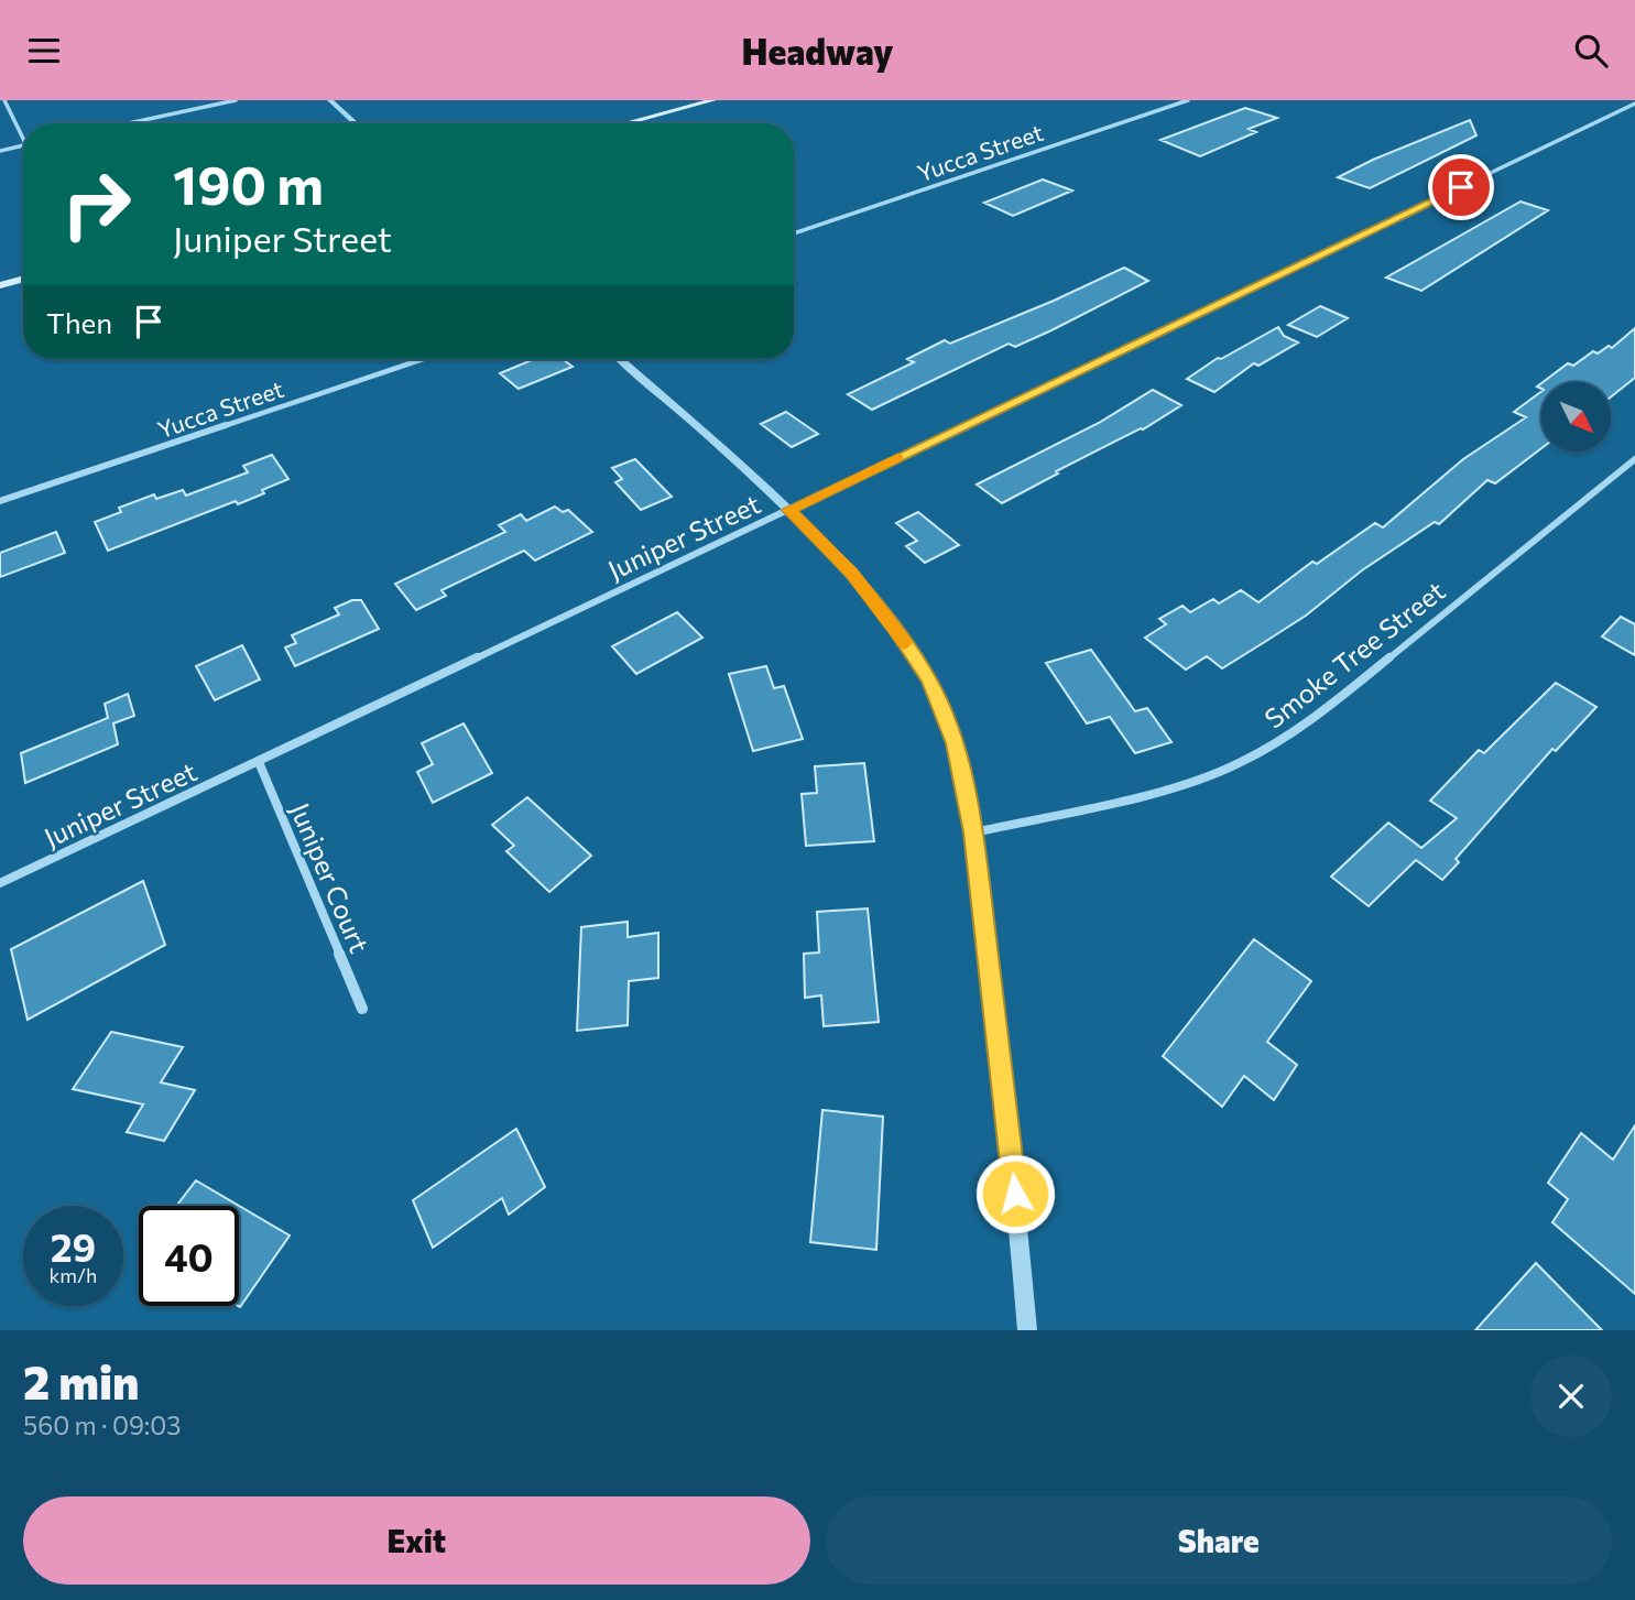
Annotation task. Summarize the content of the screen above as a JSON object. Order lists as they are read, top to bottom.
{
  "streets": {
    "street": [
      "Yucca Street",
      "Juniper Street",
      "Smoke Tree Street",
      "Juniper Court"
    ]
  },
  "crossings": [
    ["Juniper Street", "Juniper Court"]
  ],
  "north": "bottom right",
  "page": {
    "header": "Headway",
    "turn": ["190 m", "Juniper Street"],
    "then": "Then",
    "speed": "29 km/h",
    "limit": "40",
    "heading": ["2 min", "560 m · 09:03"],
    "buttons": ["Exit", "Share"]
  }
}
